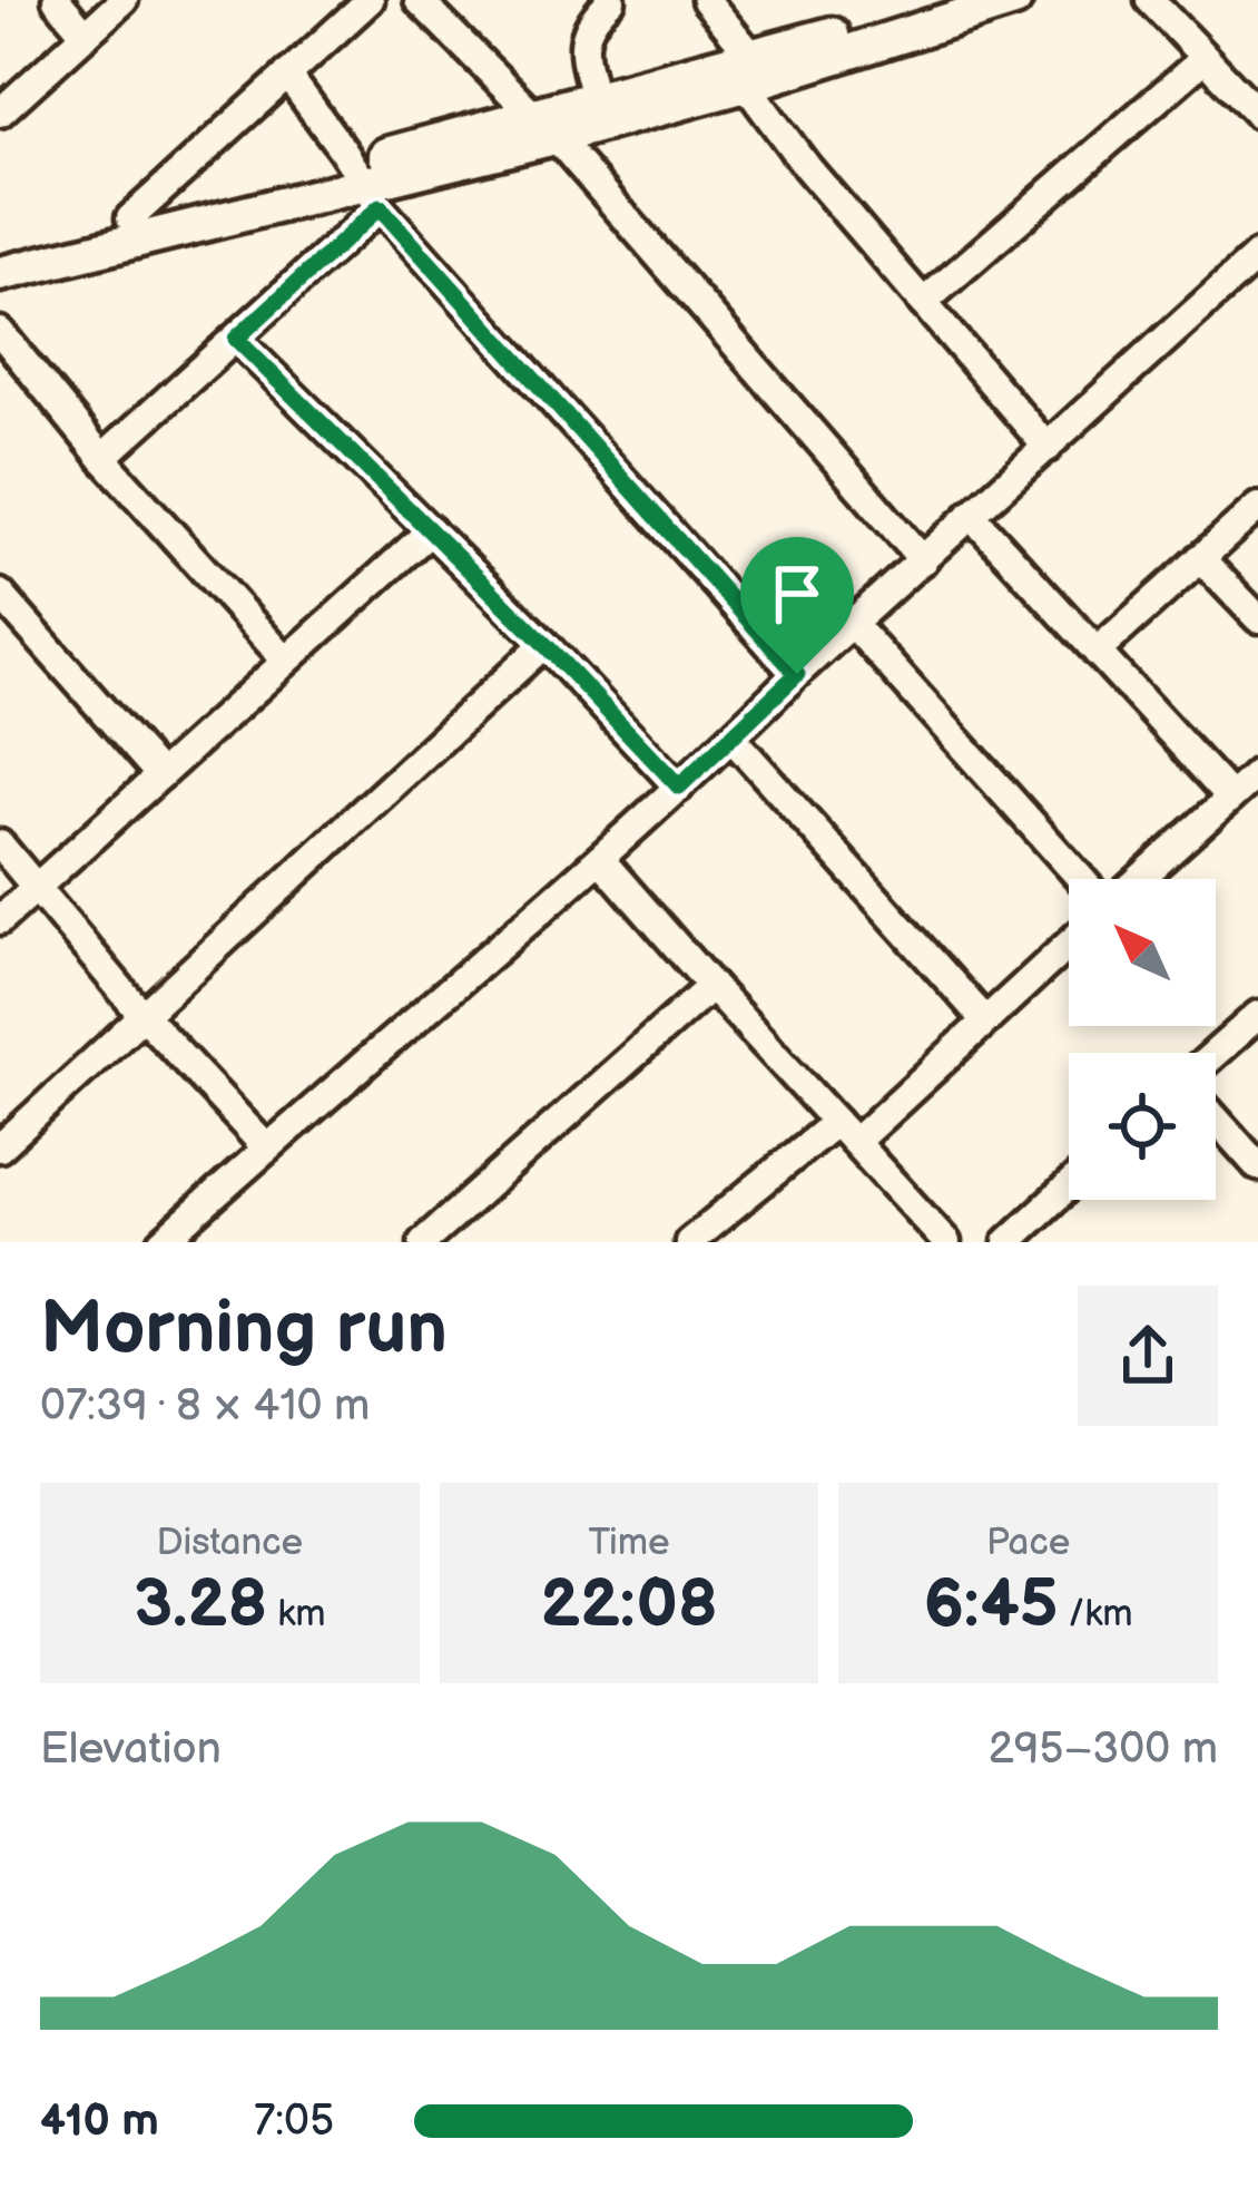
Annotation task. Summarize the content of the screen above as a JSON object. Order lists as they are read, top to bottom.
{
  "north": "top left",
  "page": {
    "heading": ["Morning run", "07:39 · 8 × 410 m"],
    "stats": [
      ["Distance", "3.28 km"],
      ["Time", "22:08"],
      ["Pace", "6:45 /km"]
    ],
    "chart": ["Elevation", "295–300 m"],
    "list": [
      {
        "name": "410 m",
        "note": "7:05"
      }
    ]
  }
}
